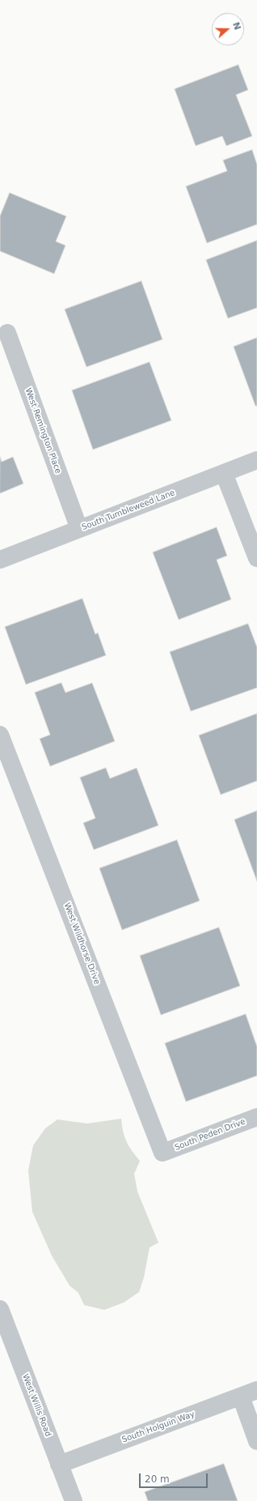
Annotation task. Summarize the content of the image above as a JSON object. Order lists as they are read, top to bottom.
{
  "streets": {
    "street": [
      "West Remington Place",
      "South Tumbleweed Lane",
      "West Wildhorse Drive",
      "South Peden Drive",
      "West Willis Road",
      "South Holguin Way"
    ]
  },
  "crossings": [
    ["West Remington Place", "South Tumbleweed Lane"],
    ["West Wildhorse Drive", "South Peden Drive"],
    ["West Willis Road", "South Holguin Way"]
  ],
  "scale_bar": "20 m",
  "north": "right"
}
